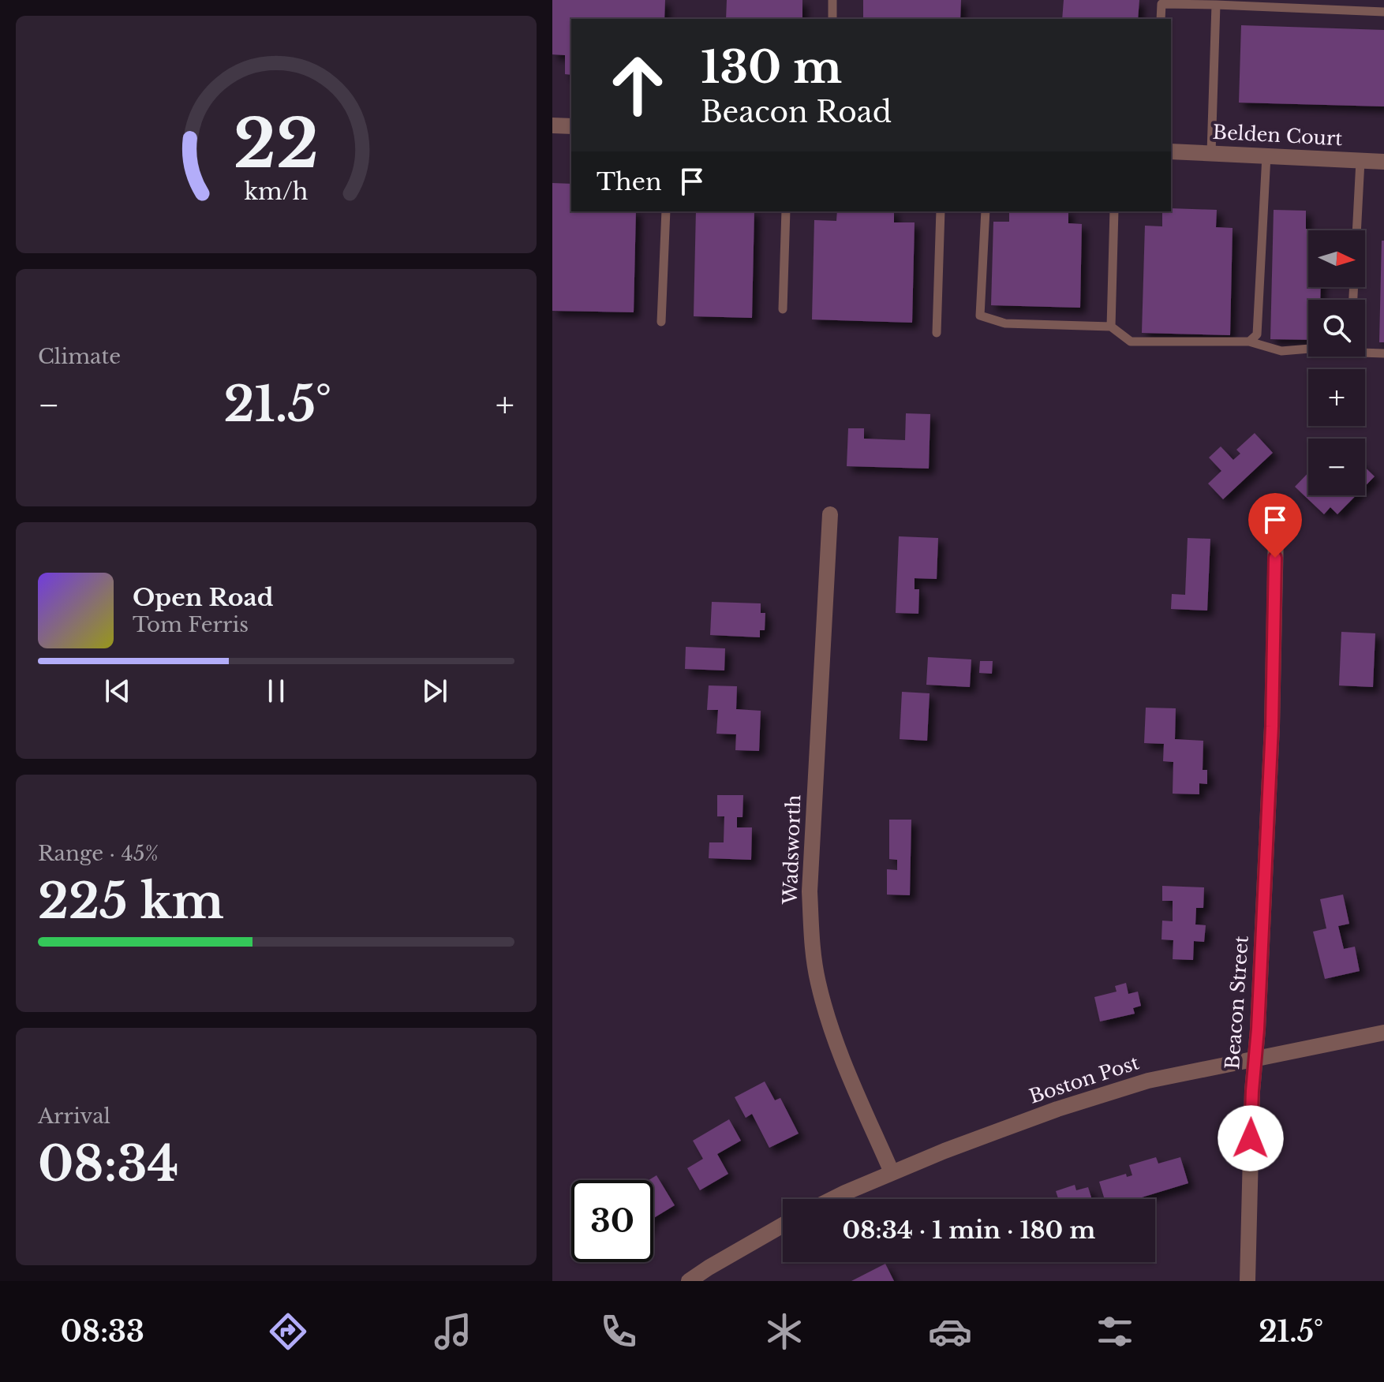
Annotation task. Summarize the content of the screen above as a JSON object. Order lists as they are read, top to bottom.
{
  "streets": {
    "street": [
      "Belden Court",
      "Wadsworth",
      "Beacon Street",
      "Boston Post"
    ]
  },
  "crossings": [
    ["Wadsworth", "Boston Post"],
    ["Beacon Street", "Boston Post"]
  ],
  "north": "right",
  "page": {
    "turn": ["130 m", "Beacon Road"],
    "then": "Then",
    "map_buttons": ["+", "−"],
    "tile": [
      "Climate",
      ["Range · 45%", "225 km"],
      ["Arrival", "08:34"]
    ],
    "heat": ["−", "21.5°", "+"],
    "song": ["Open Road", "Tom Ferris"],
    "limit": "30",
    "trip": "08:34 · 1 min · 180 m",
    "tabs": ["08:33", "21.5°"],
    "gauge": ["22", "km/h"]
  }
}
